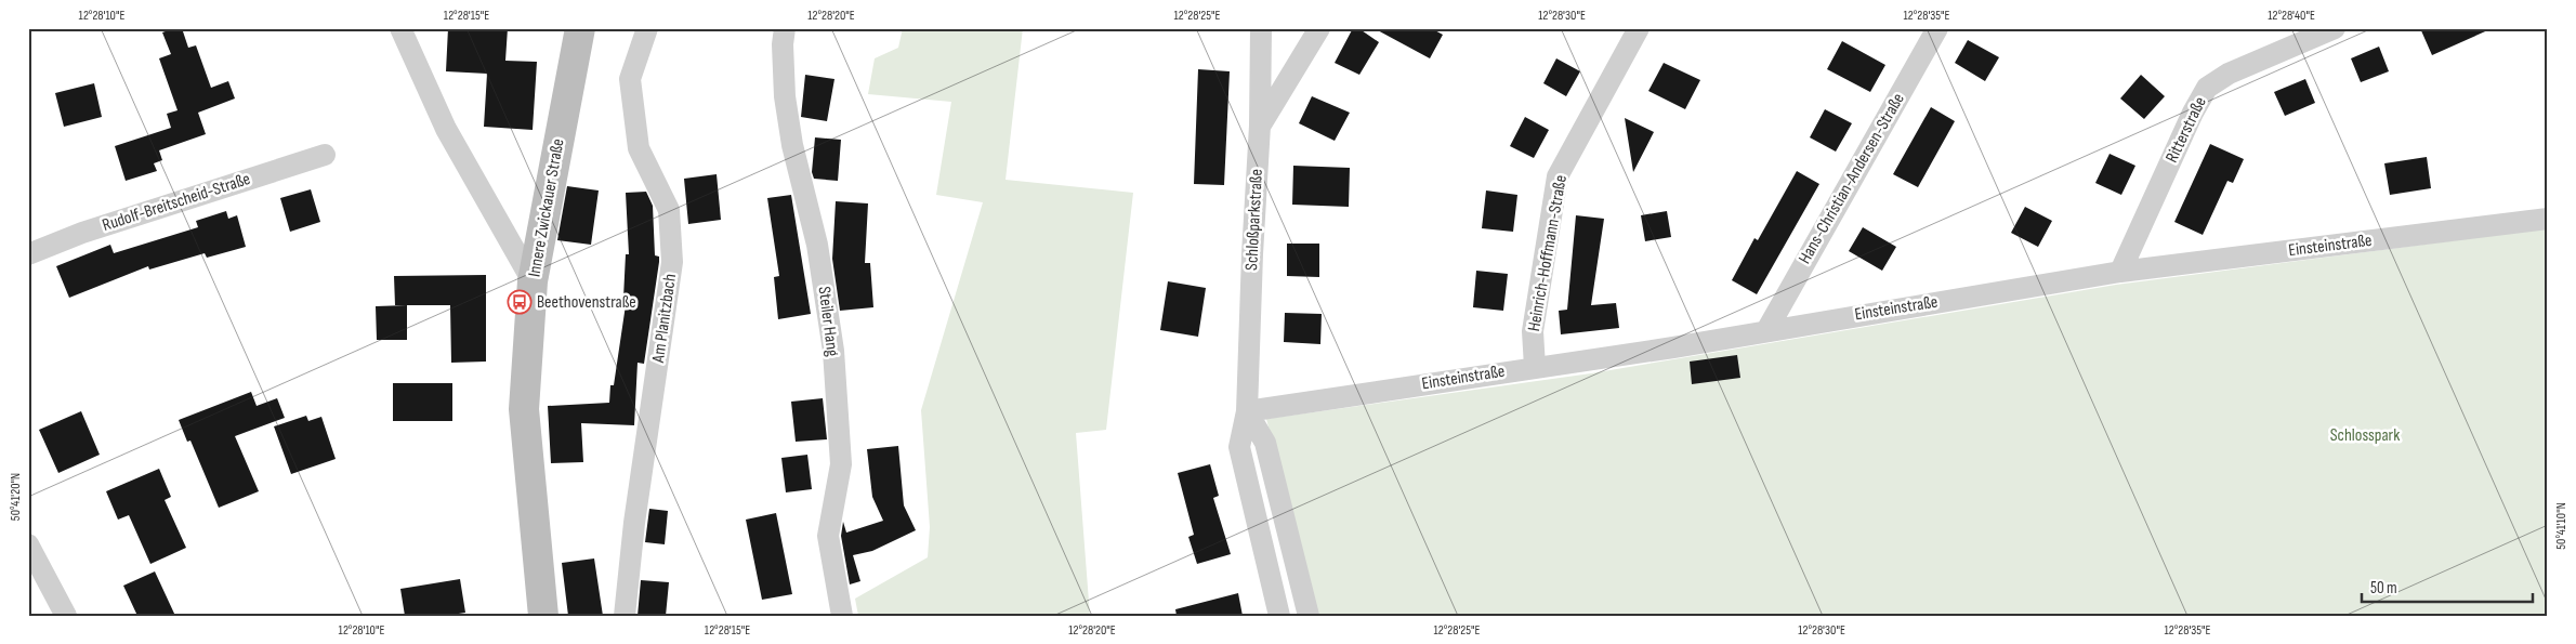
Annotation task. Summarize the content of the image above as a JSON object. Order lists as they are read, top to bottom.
{
  "streets": {
    "main road": ["Innere Zwickauer Straße"],
    "street": [
      "Ritterstraße",
      "Hans-Christian-Andersen-Straße",
      "Rudolf-Breitscheid-Straße",
      "Schloßparkstraße",
      "Einsteinstraße",
      "Heinrich-Hoffmann-Straße",
      "Am Planitzbach",
      "Steiler Hang"
    ]
  },
  "crossings": [
    ["Ritterstraße", "Einsteinstraße"],
    ["Hans-Christian-Andersen-Straße", "Einsteinstraße"],
    ["Schloßparkstraße", "Einsteinstraße"],
    ["Einsteinstraße", "Heinrich-Hoffmann-Straße"]
  ],
  "parks": ["Schlosspark"],
  "places": {
    "bus stop": ["Beethovenstraße"]
  },
  "scale_bar": "50 m",
  "coordinates": [
    "12°28'10\"E",
    "12°28'15\"E",
    "12°28'20\"E",
    "12°28'25\"E",
    "12°28'30\"E",
    "12°28'35\"E",
    "12°28'40\"E",
    "50°41'20\"N",
    "50°41'10\"N"
  ]
}
